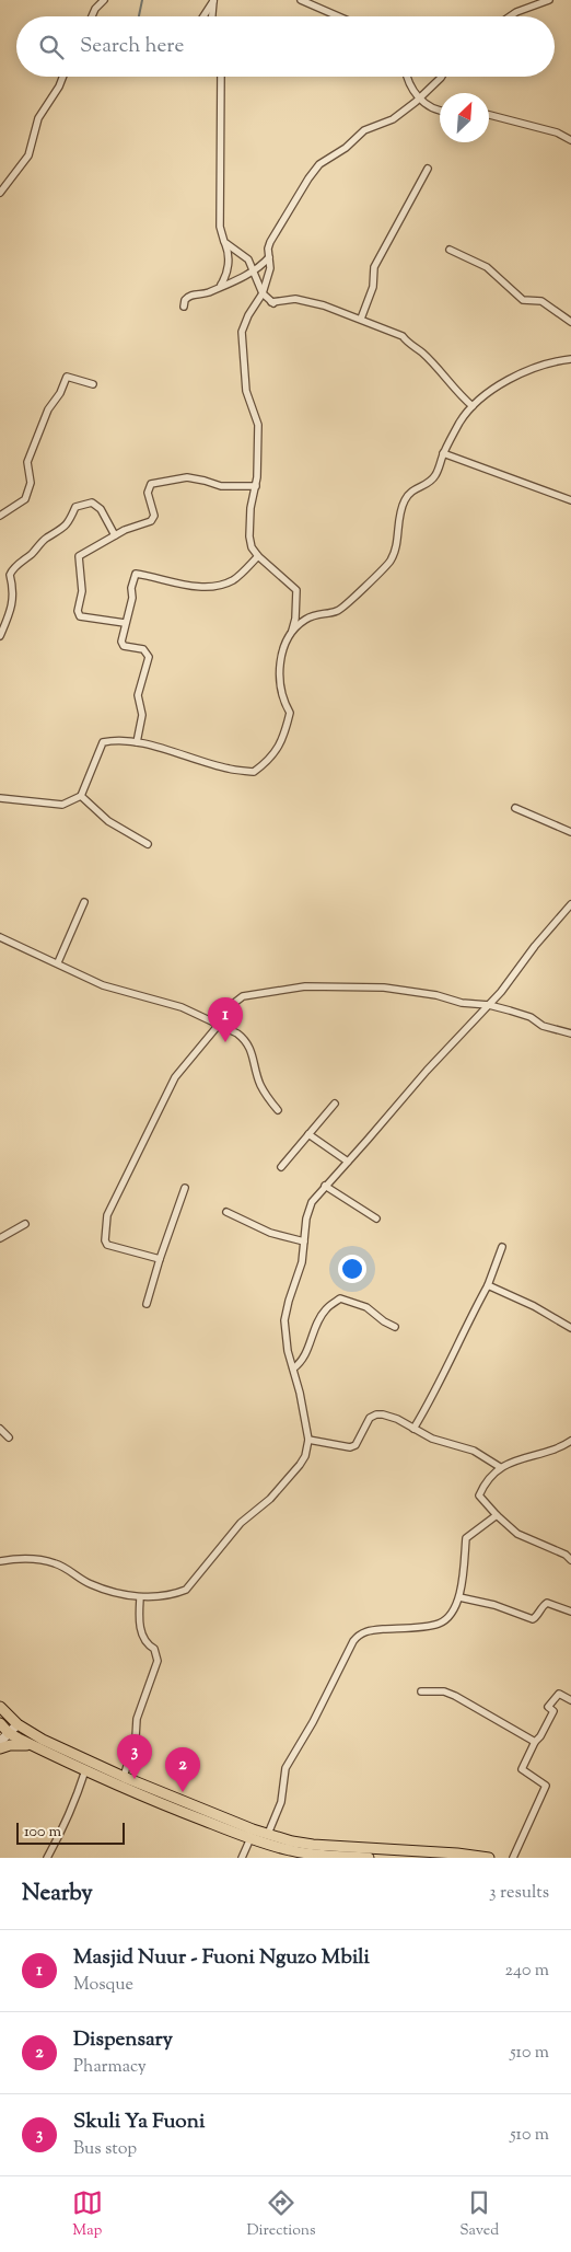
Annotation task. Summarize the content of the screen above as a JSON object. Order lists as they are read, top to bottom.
{
  "scale_bar": "100 m",
  "north": "top right",
  "page": {
    "search": "Search here",
    "pins": ["1", "3", "2"],
    "scale": "100 m",
    "heading": ["Nearby", "3 results"],
    "list": [
      {
        "mark": "1",
        "name": "Masjid Nuur - Fuoni Nguzo Mbili",
        "note": "Mosque",
        "value": "240 m"
      },
      {
        "mark": "2",
        "name": "Dispensary",
        "note": "Pharmacy",
        "value": "510 m"
      },
      {
        "mark": "3",
        "name": "Skuli Ya Fuoni",
        "note": "Bus stop",
        "value": "510 m"
      }
    ],
    "nav": ["Map", "Directions", "Saved"]
  }
}
